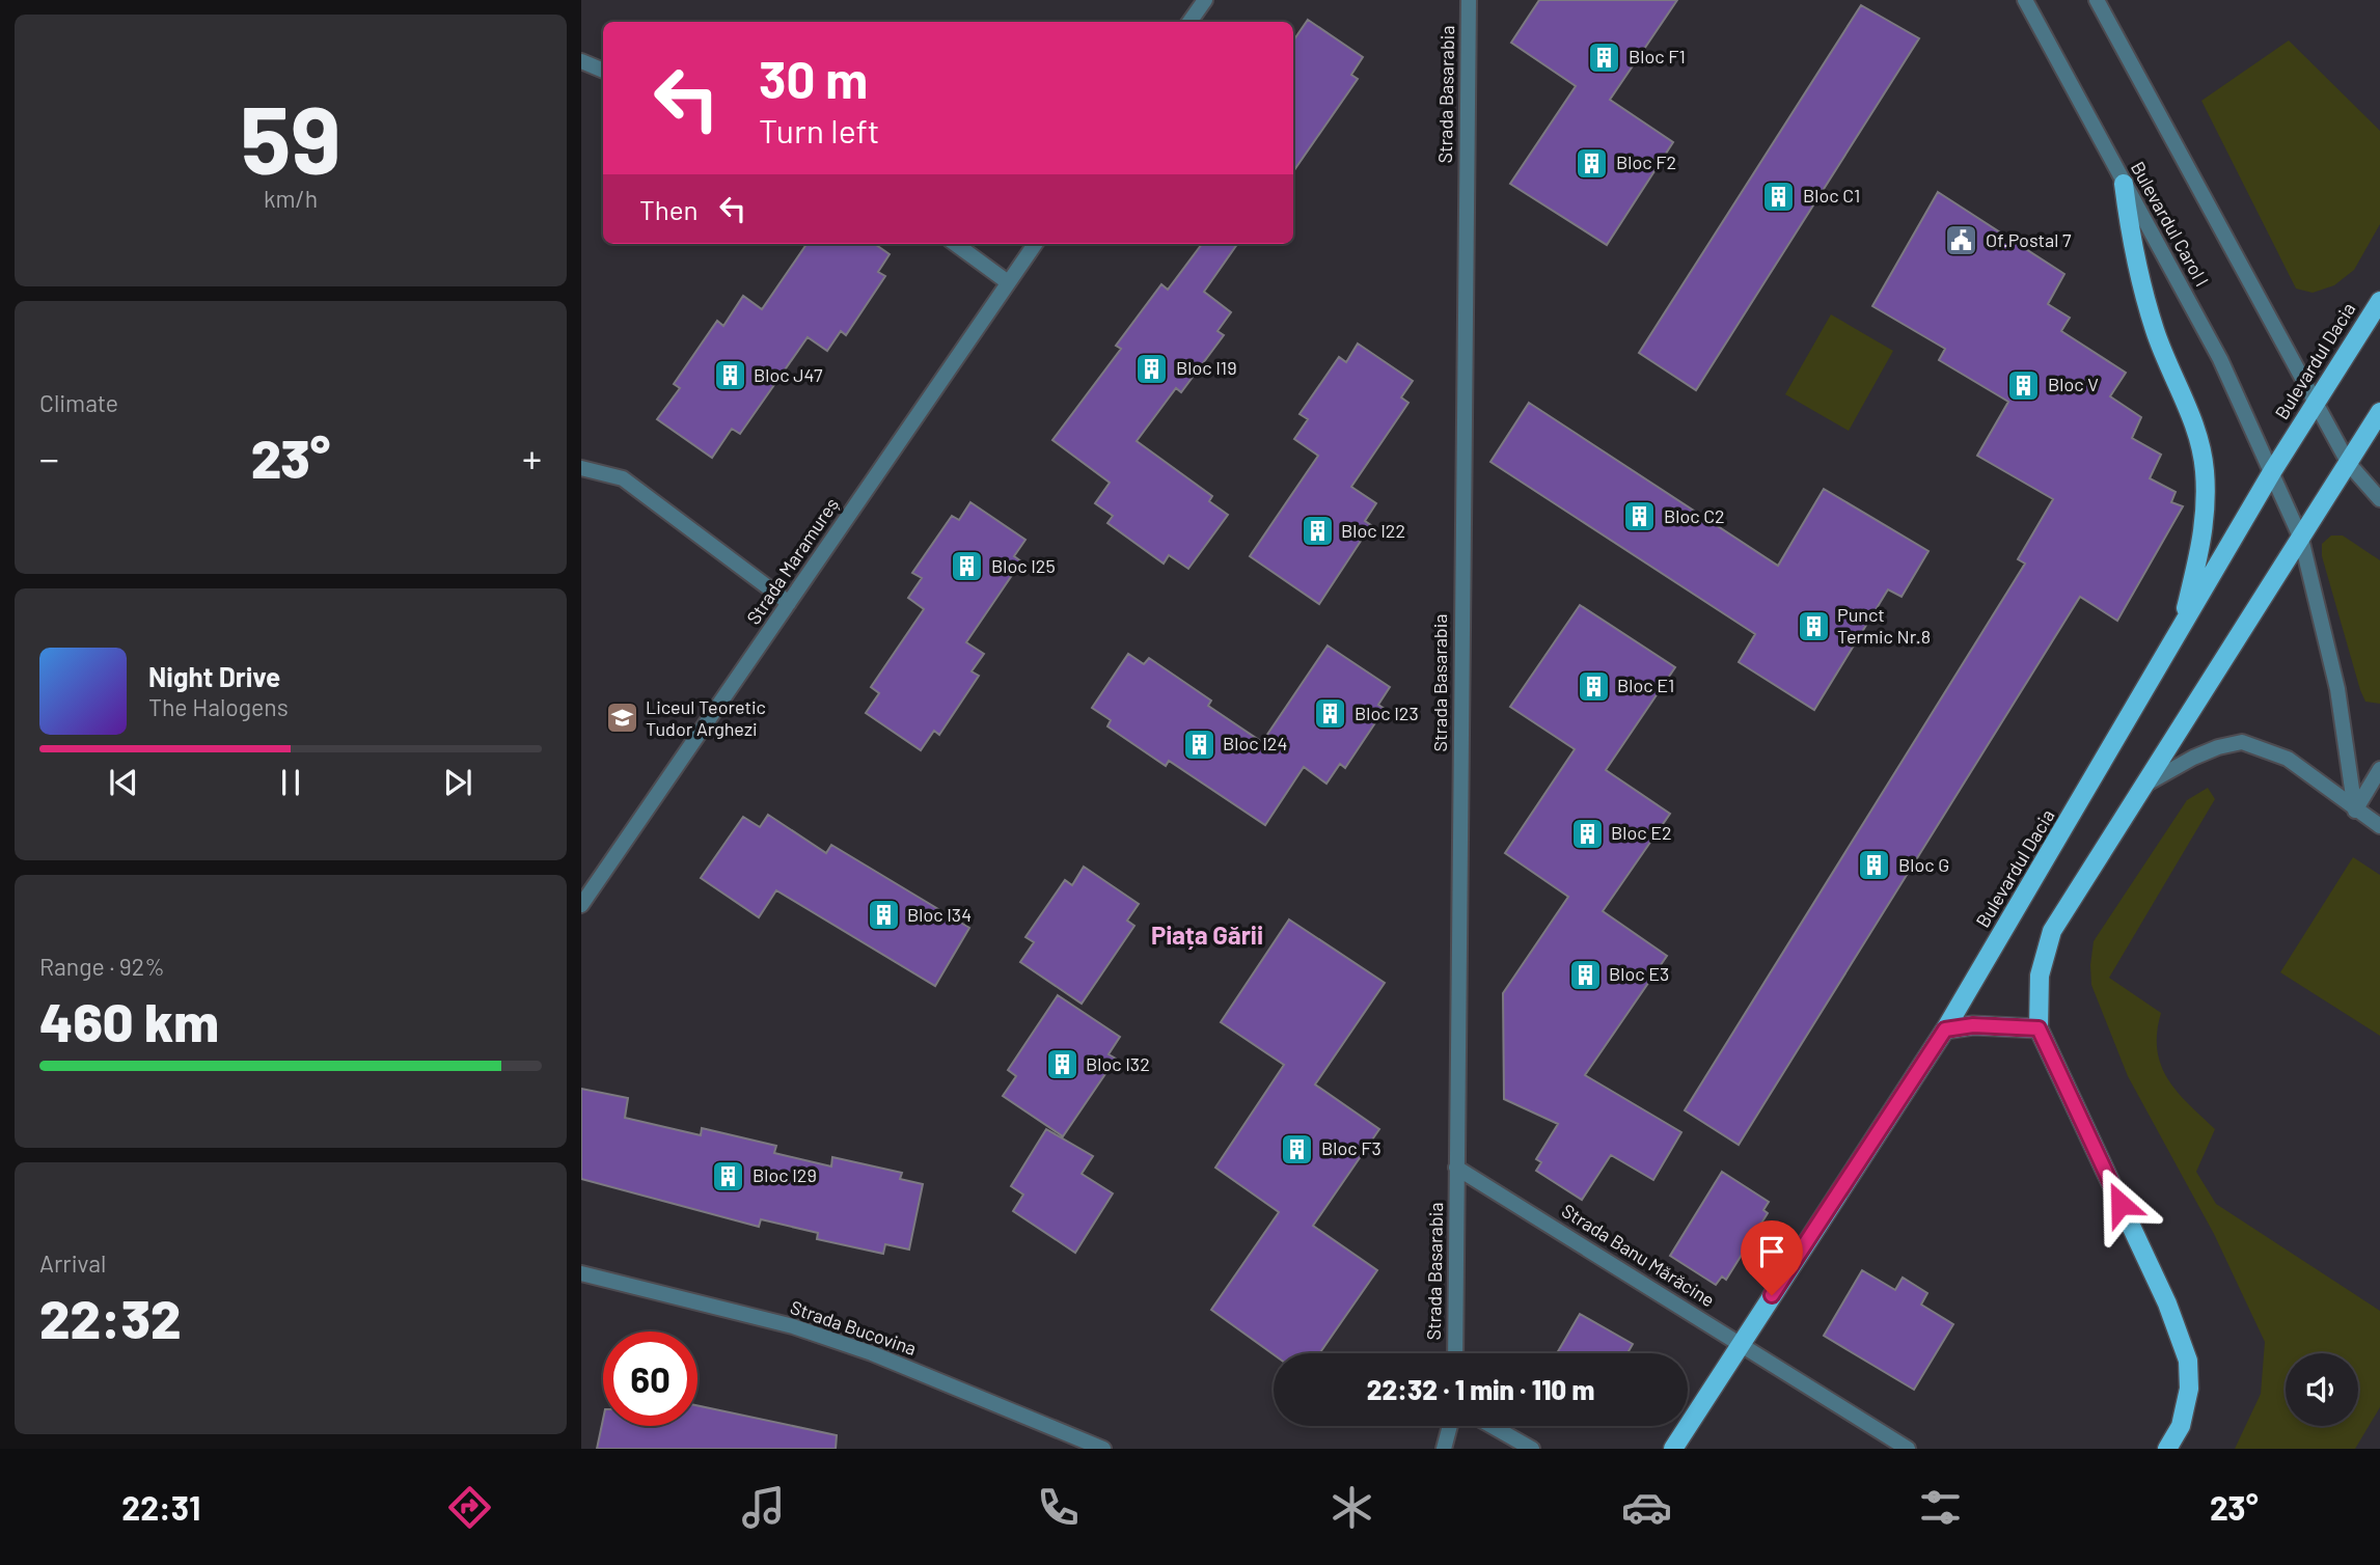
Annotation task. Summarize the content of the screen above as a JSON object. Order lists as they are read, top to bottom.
{
  "streets": {
    "main road": ["Bulevardul Dacia"],
    "street": [
      "Strada Basarabia",
      "Bulevardul Carol I",
      "Strada Maramureș",
      "Strada Banu Mărăcine",
      "Strada Bucovina"
    ]
  },
  "crossings": [
    ["Strada Basarabia", "Strada Banu Mărăcine"],
    ["Bulevardul Carol I", "Bulevardul Dacia"],
    ["Bulevardul Dacia", "Strada Banu Mărăcine"]
  ],
  "districts": ["Piața Gării"],
  "places": {
    "building": [
      "Bloc F1",
      "Bloc F2",
      "Bloc C1",
      "Bloc I19",
      "Bloc J47",
      "Bloc V",
      "Bloc C2",
      "Bloc I22",
      "Bloc I25",
      "Punct Termic Nr.8",
      "Bloc E1",
      "Bloc I23",
      "Bloc I24",
      "Bloc E2",
      "Bloc G",
      "Bloc I34",
      "Bloc E3",
      "Bloc I32",
      "Bloc F3",
      "Bloc I29"
    ],
    "public building": ["Of.Postal 7"],
    "school or university": ["Liceul Teoretic Tudor Arghezi"]
  },
  "page": {
    "tile": [
      ["59", "km/h"],
      "Climate",
      ["Range · 92%", "460 km"],
      ["Arrival", "22:32"]
    ],
    "turn": ["30 m", "Turn left"],
    "then": "Then",
    "heat": ["−", "23°", "+"],
    "song": ["Night Drive", "The Halogens"],
    "limit": "60",
    "trip": "22:32 · 1 min · 110 m",
    "tabs": ["22:31", "23°"]
  }
}
